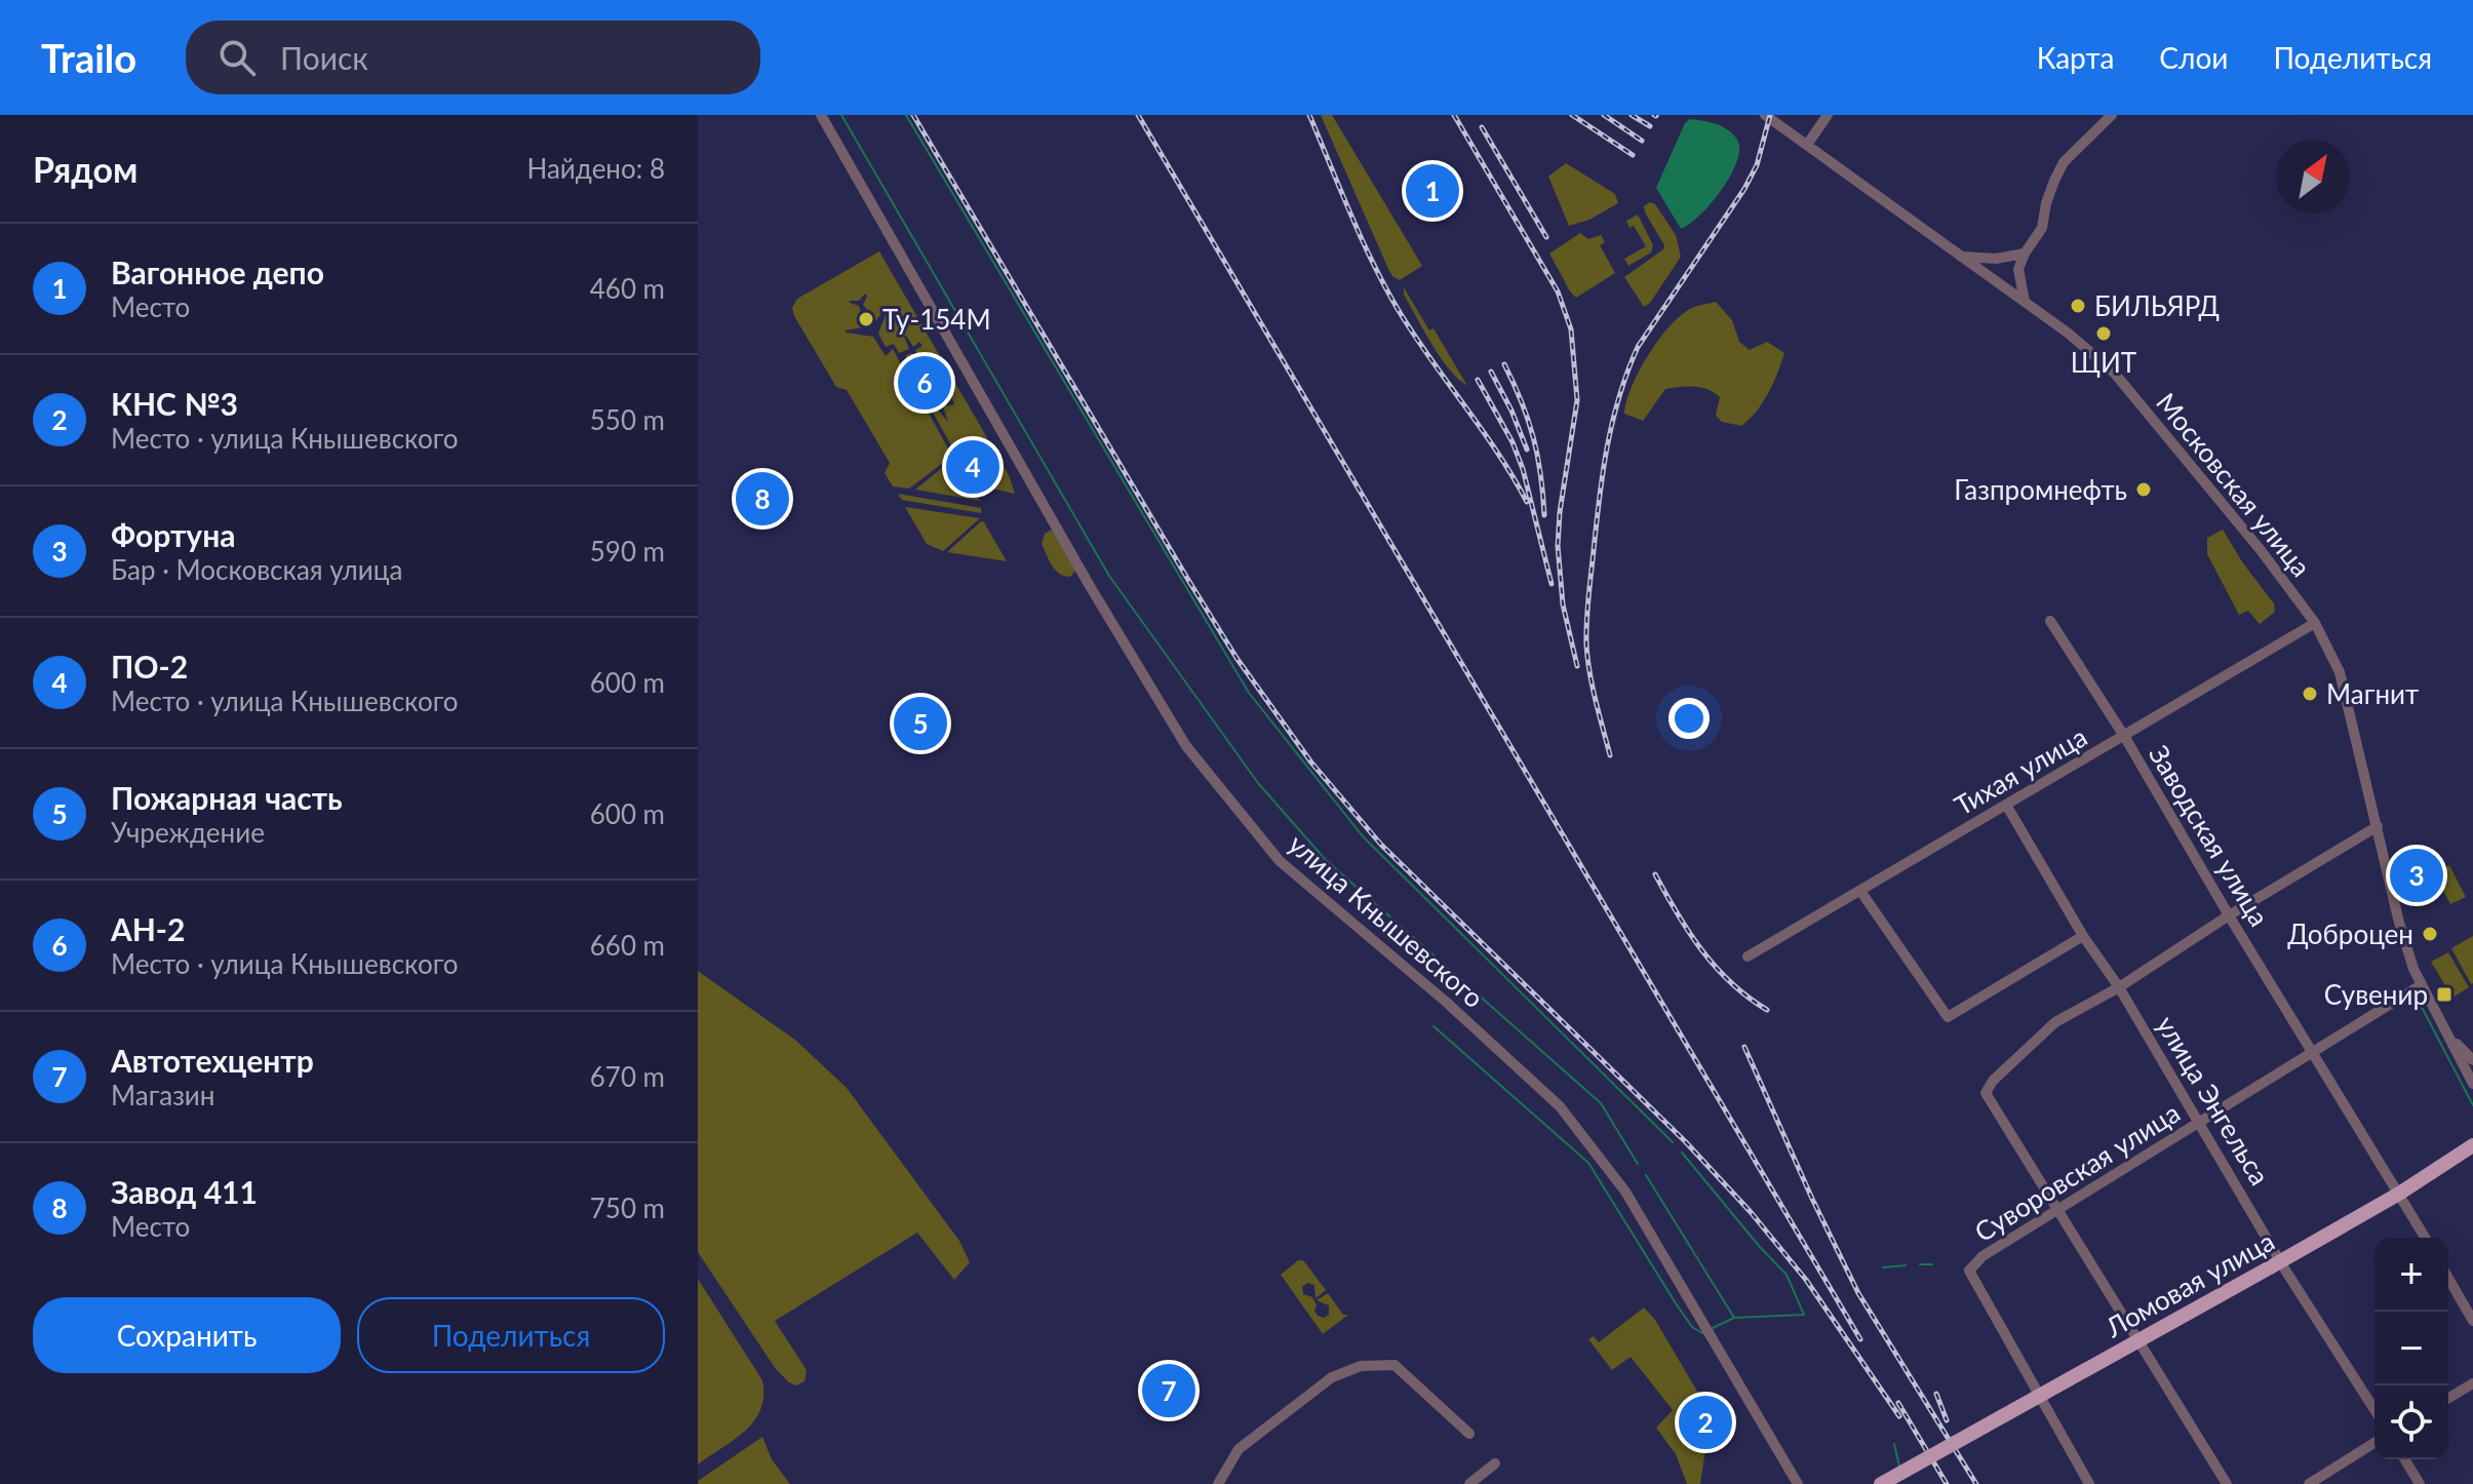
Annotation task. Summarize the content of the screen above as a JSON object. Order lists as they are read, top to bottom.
{
  "streets": {
    "main road": ["Ломовая улица"],
    "street": [
      "Московская улица",
      "Тихая улица",
      "Заводская улица",
      "улица Кнышевского",
      "улица Энгельса",
      "Суворовская улица"
    ]
  },
  "crossings": [
    ["Московская улица", "Тихая улица"],
    ["Московская улица", "Суворовская улица"],
    ["Тихая улица", "Заводская улица"],
    ["Тихая улица", "улица Энгельса"],
    ["Заводская улица", "Суворовская улица"],
    ["Заводская улица", "Ломовая улица"],
    ["улица Энгельса", "Суворовская улица"],
    ["улица Энгельса", "Ломовая улица"]
  ],
  "places": {
    "other": [
      "БИЛЬЯРД",
      "Ту-154М",
      "ЩИТ",
      "Газпромнефть",
      "Магнит",
      "Доброцен"
    ],
    "transit": ["Сувенир"]
  },
  "north": "top right",
  "page": {
    "header": "Trailo",
    "search": "Поиск",
    "nav": ["Карта", "Слои", "Поделиться"],
    "heading": ["Рядом", "Найдено: 8"],
    "pins": [
      "1",
      "6",
      "4",
      "8",
      "5",
      "3",
      "7",
      "2"
    ],
    "list": [
      {
        "mark": "1",
        "name": "Вагонное депо",
        "note": "Место",
        "value": "460 m"
      },
      {
        "mark": "2",
        "name": "КНС №3",
        "note": "Место · улица Кнышевского",
        "value": "550 m"
      },
      {
        "mark": "3",
        "name": "Фортуна",
        "note": "Бар · Московская улица",
        "value": "590 m"
      },
      {
        "mark": "4",
        "name": "ПО-2",
        "note": "Место · улица Кнышевского",
        "value": "600 m"
      },
      {
        "mark": "5",
        "name": "Пожарная часть",
        "note": "Учреждение",
        "value": "600 m"
      },
      {
        "mark": "6",
        "name": "АН-2",
        "note": "Место · улица Кнышевского",
        "value": "660 m"
      },
      {
        "mark": "7",
        "name": "Автотехцентр",
        "note": "Магазин",
        "value": "670 m"
      },
      {
        "mark": "8",
        "name": "Завод 411",
        "note": "Место",
        "value": "750 m"
      }
    ],
    "map_buttons": ["+", "−"],
    "buttons": ["Сохранить", "Поделиться"]
  }
}
